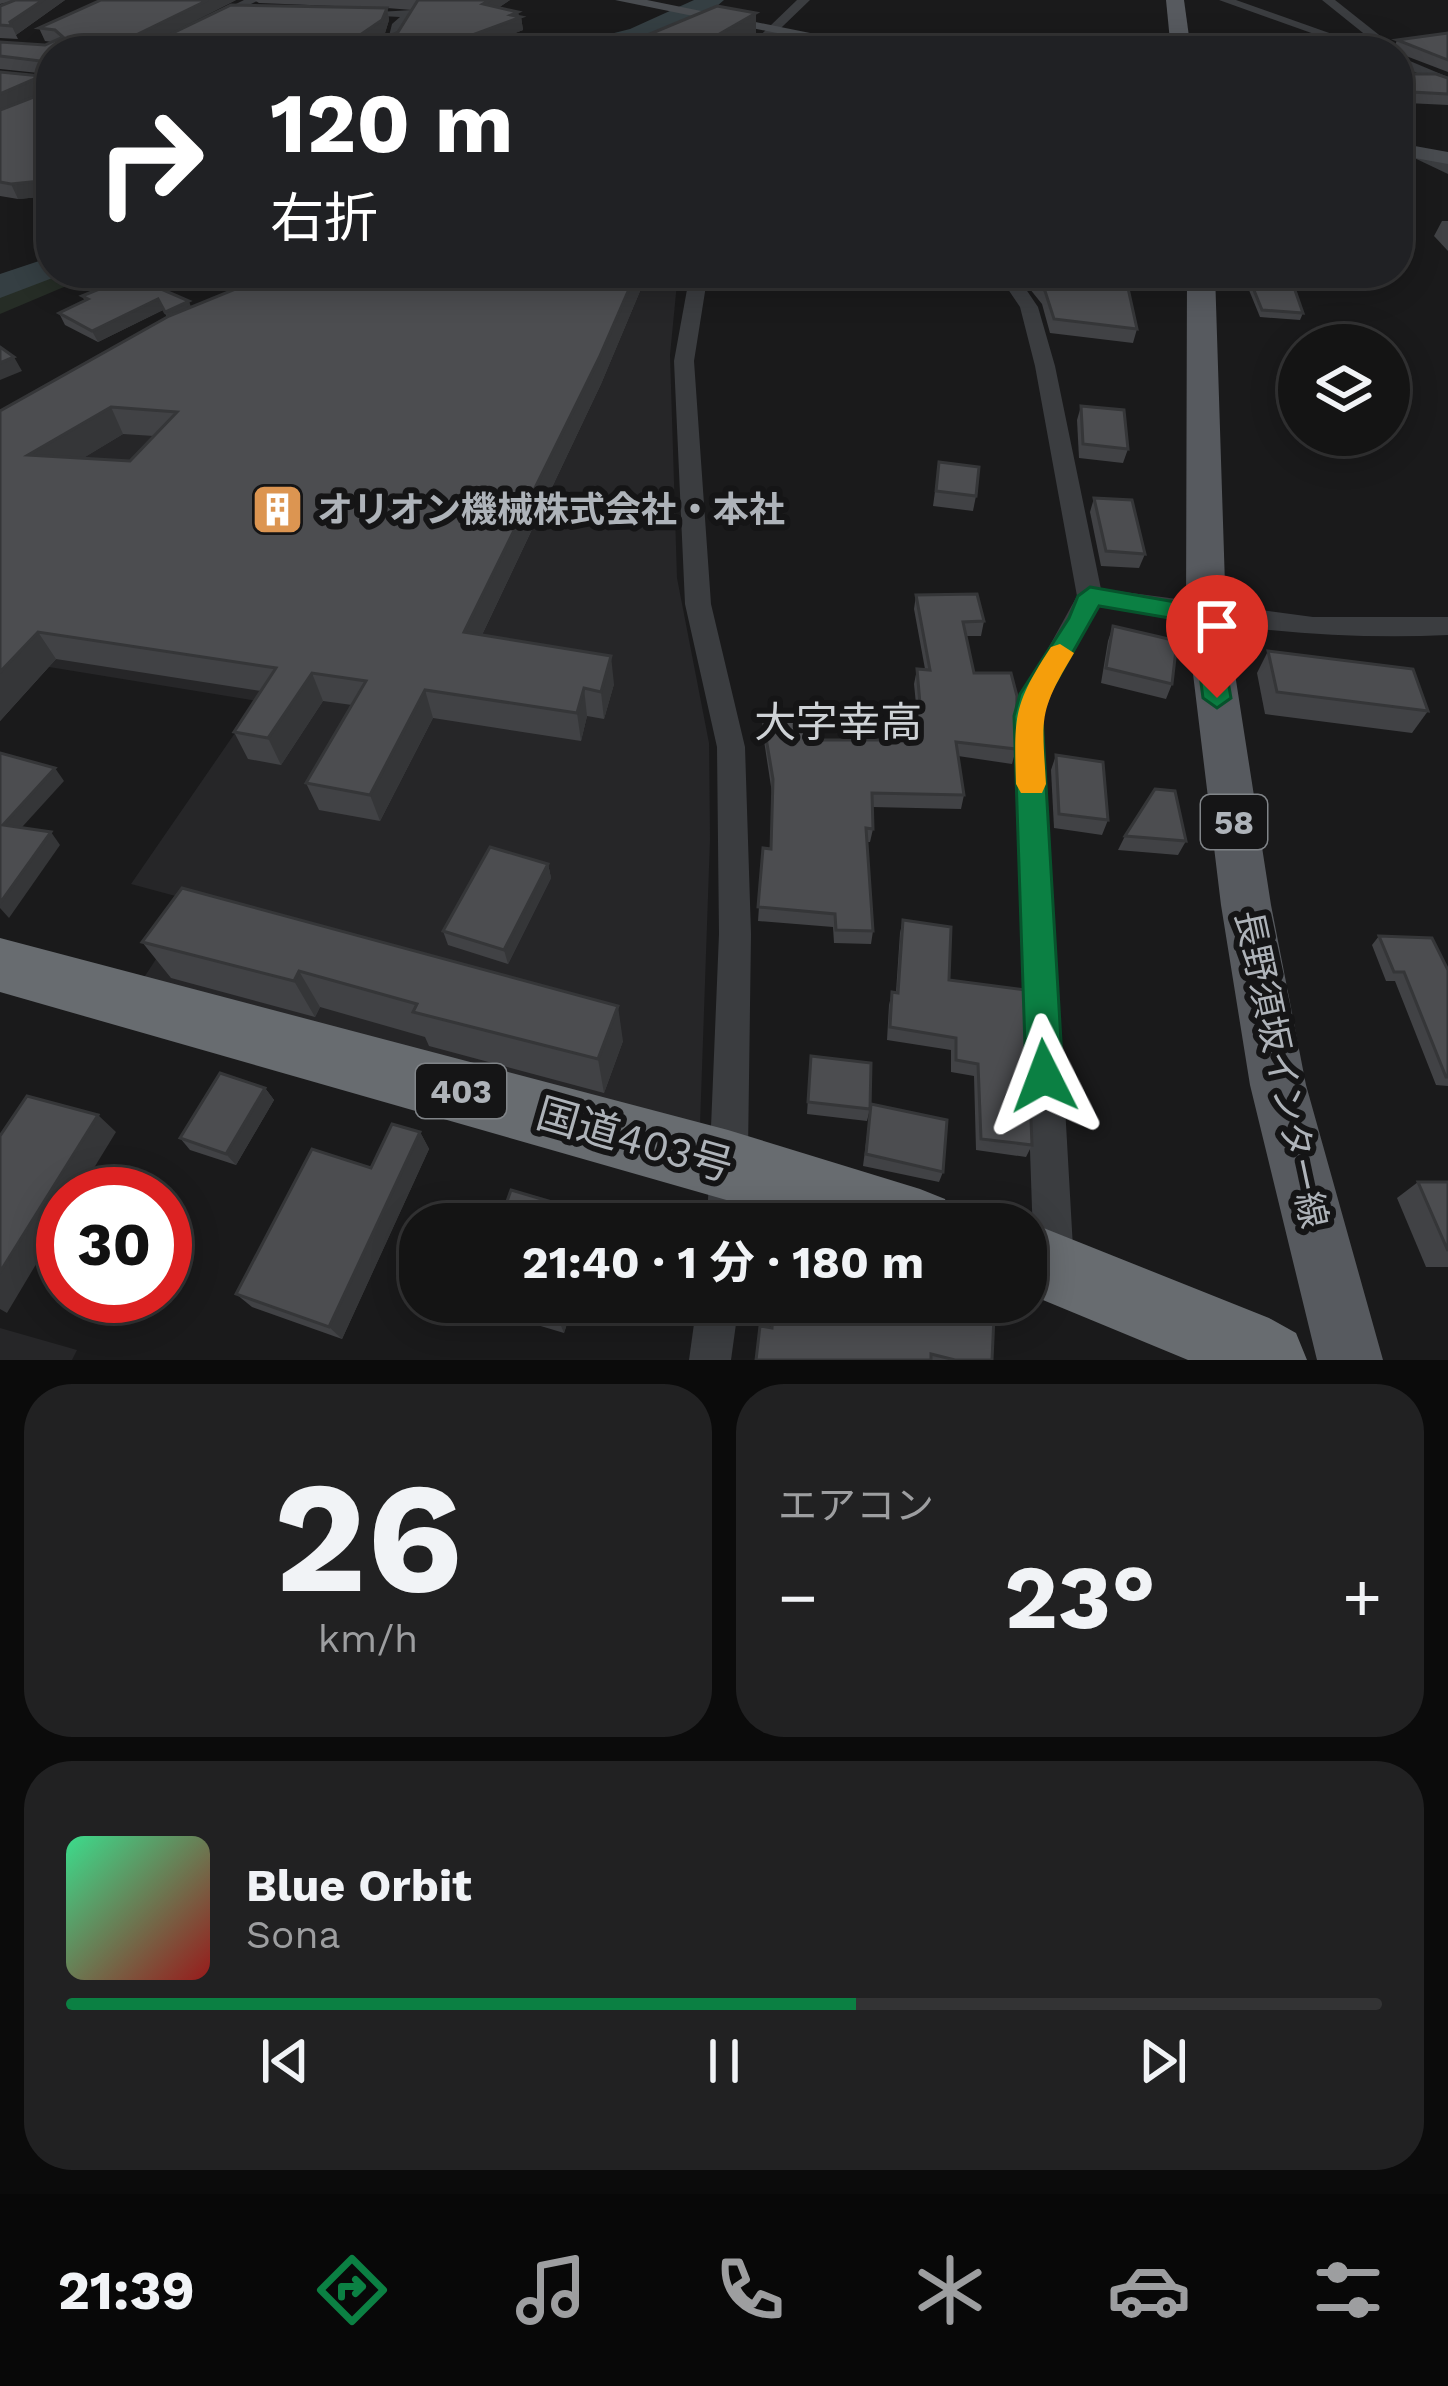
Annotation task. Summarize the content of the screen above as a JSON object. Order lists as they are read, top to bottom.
{
  "streets": {
    "highway": ["403", "国道403号"],
    "main road": ["58", "長野須坂インター線"]
  },
  "districts": ["大字幸高"],
  "places": {
    "building": ["オリオン機械株式会社・本社"]
  },
  "page": {
    "turn": ["120 m", "右折"],
    "limit": "30",
    "trip": "21:40 · 1 分 · 180 m",
    "tile": [
      ["26", "km/h"],
      "エアコン"
    ],
    "heat": ["−", "23°", "+"],
    "song": ["Blue Orbit", "Sona"],
    "tabs": "21:39"
  }
}
